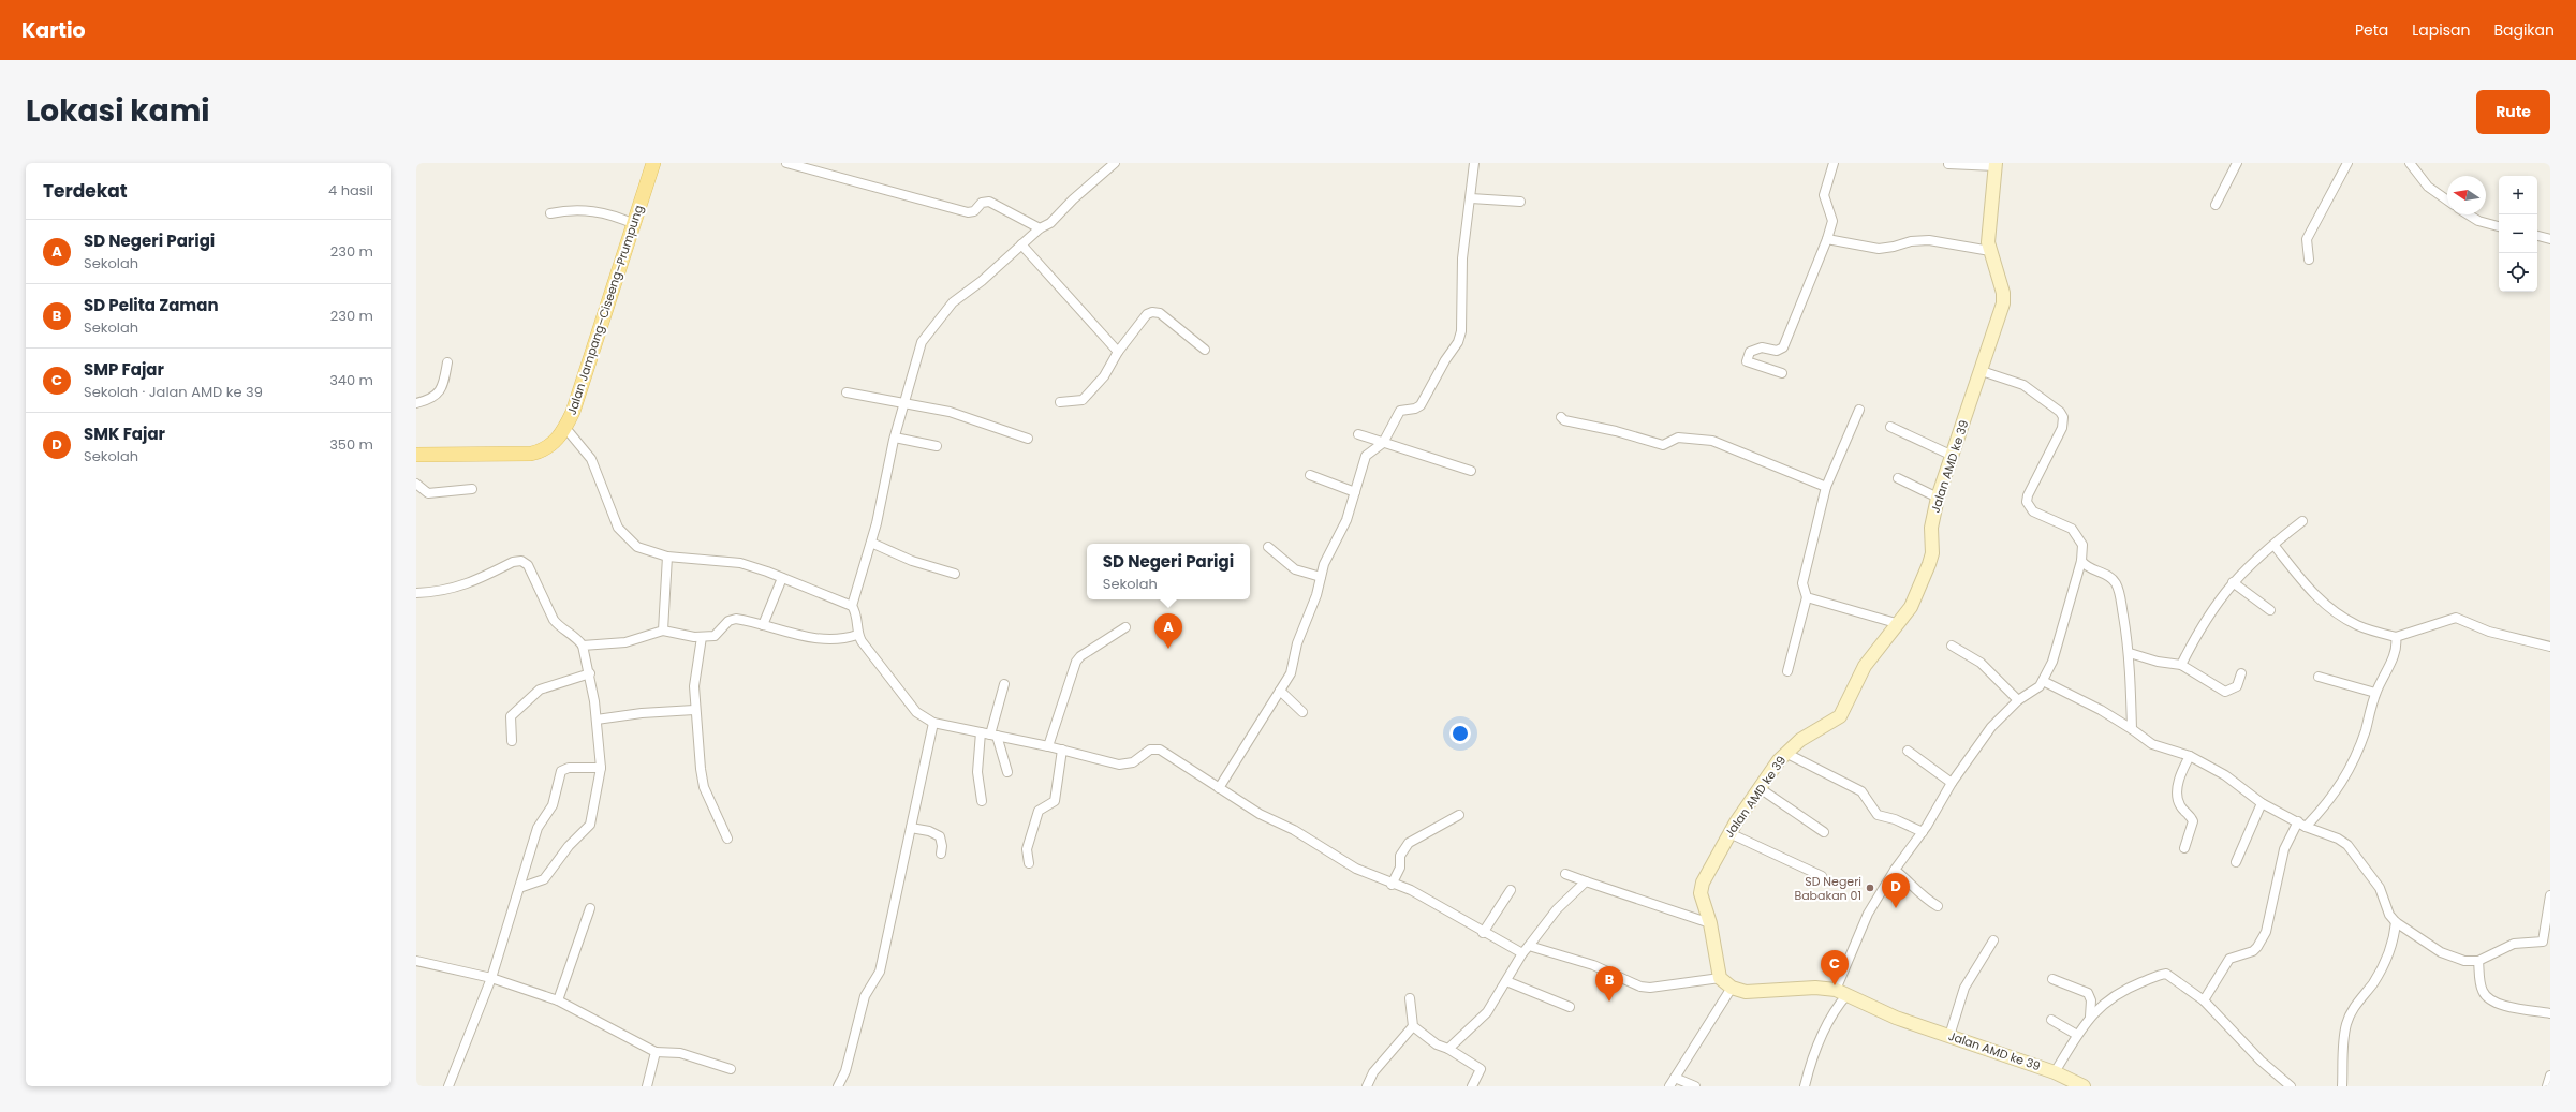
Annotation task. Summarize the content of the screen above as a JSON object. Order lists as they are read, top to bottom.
{
  "streets": {
    "main road": ["Jalan Jampang–Ciseeng–Prumpung"],
    "street": ["Jalan AMD ke 39"]
  },
  "places": ["SD Negeri Babakan 01"],
  "north": "left",
  "page": {
    "header": "Kartio",
    "nav": ["Peta", "Lapisan", "Bagikan"],
    "title": "Lokasi kami",
    "buttons": "Rute",
    "heading": ["Terdekat", "4 hasil"],
    "map_buttons": ["+", "−"],
    "list": [
      {
        "mark": "A",
        "name": "SD Negeri Parigi",
        "note": "Sekolah",
        "value": "230 m"
      },
      {
        "mark": "B",
        "name": "SD Pelita Zaman",
        "note": "Sekolah",
        "value": "230 m"
      },
      {
        "mark": "C",
        "name": "SMP Fajar",
        "note": "Sekolah · Jalan AMD ke 39",
        "value": "340 m"
      },
      {
        "mark": "D",
        "name": "SMK Fajar",
        "note": "Sekolah",
        "value": "350 m"
      }
    ],
    "popup": ["SD Negeri Parigi", "Sekolah"],
    "pins": [
      "A",
      "D",
      "C",
      "B"
    ]
  }
}
